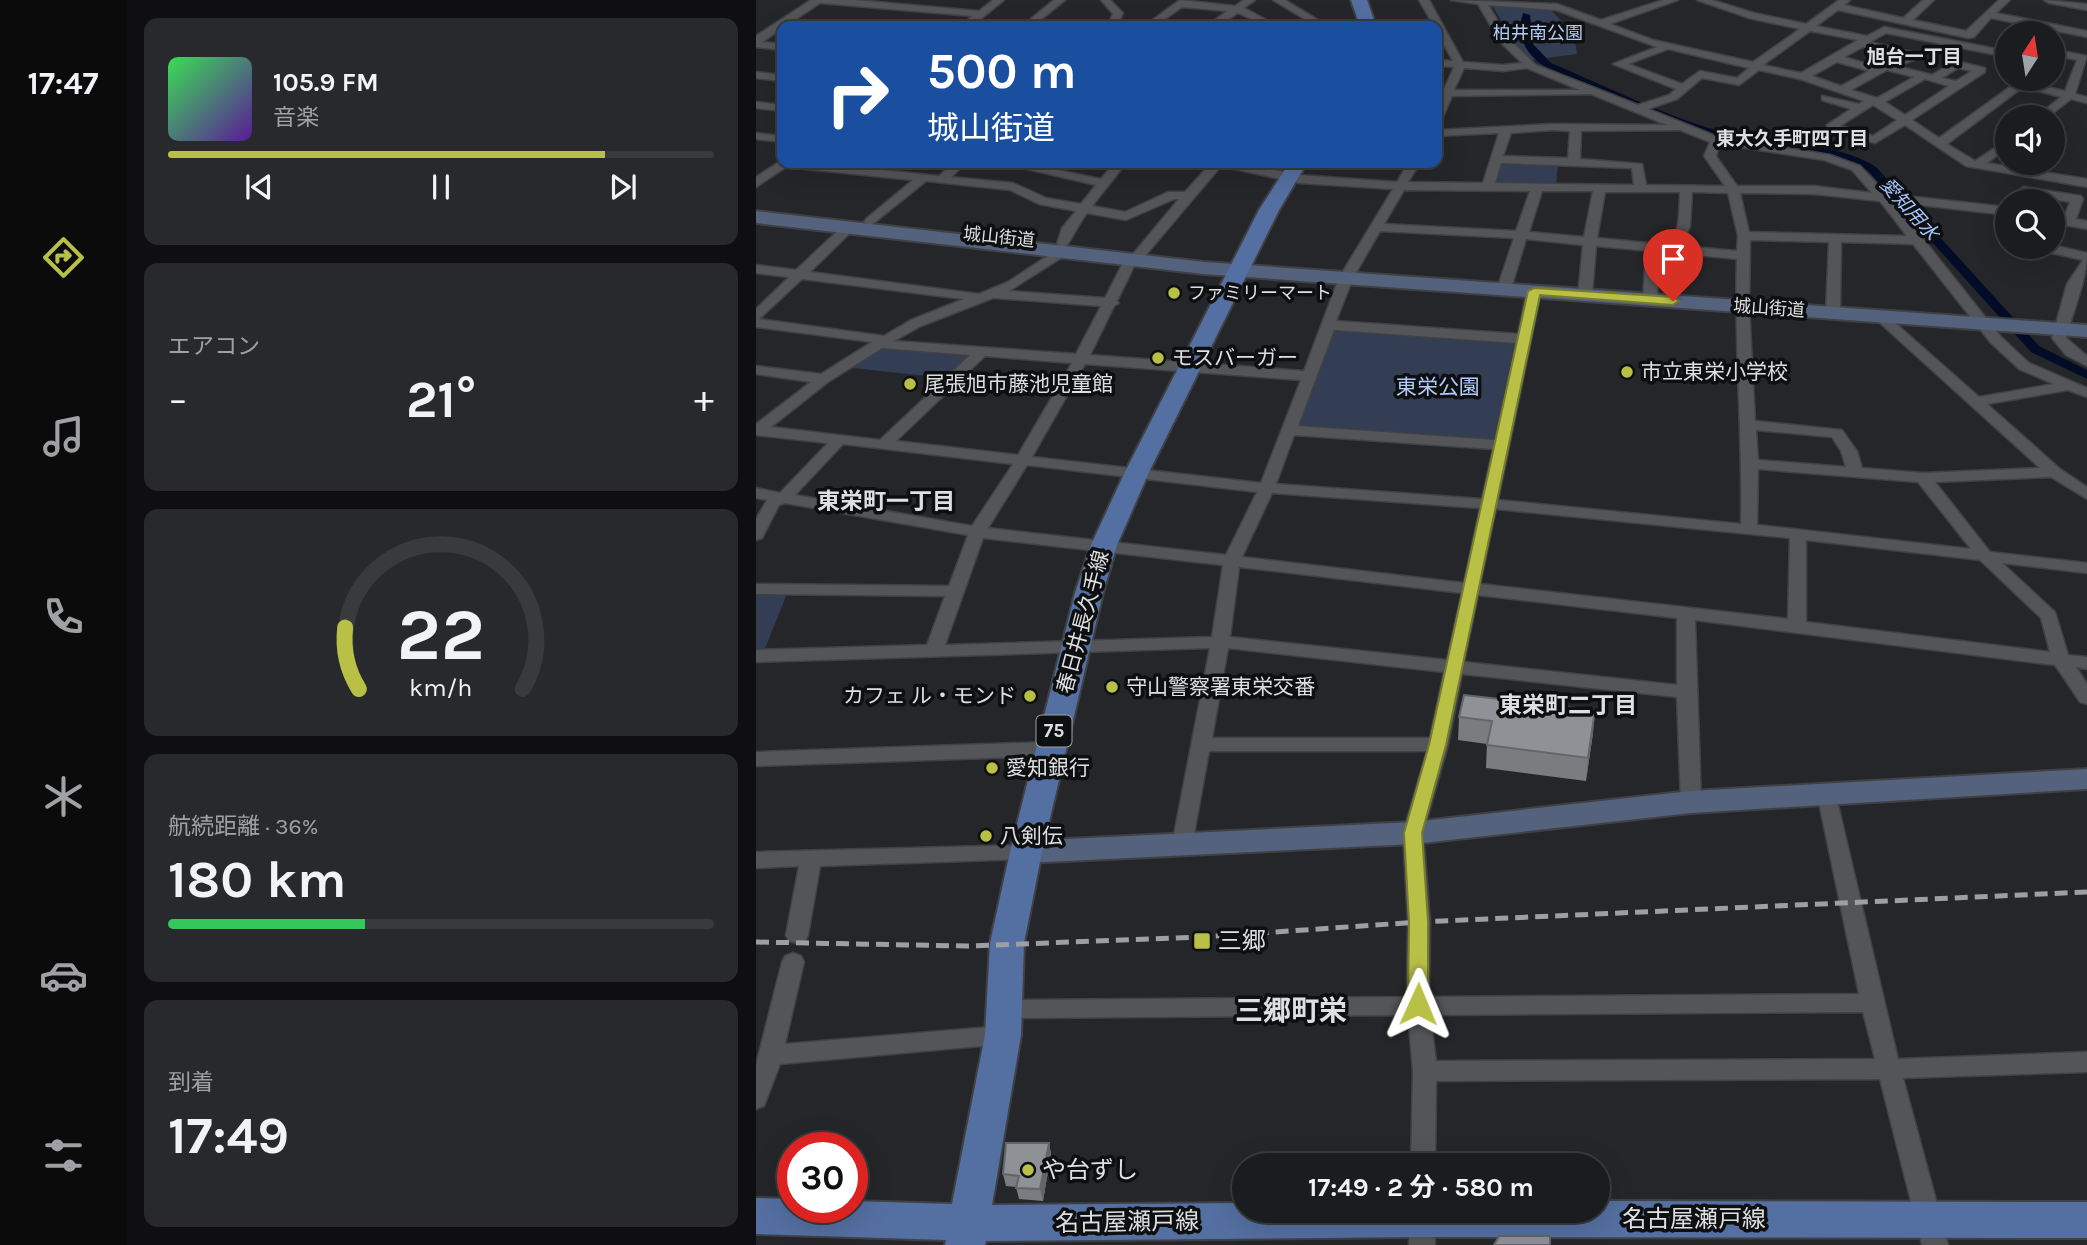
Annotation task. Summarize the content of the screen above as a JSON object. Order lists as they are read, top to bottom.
{
  "streets": {
    "main road": ["春日井長久手線", "75", "名古屋瀬戸線"],
    "street": ["城山街道"]
  },
  "crossings": [
    ["城山街道", "春日井長久手線"],
    ["春日井長久手線", "名古屋瀬戸線"]
  ],
  "districts": [
    "旭台一丁目",
    "東大久手町四丁目",
    "東栄町一丁目",
    "東栄町二丁目",
    "三郷町栄"
  ],
  "water": ["愛知用水"],
  "parks": ["柏井南公園", "東栄公園"],
  "places": {
    "other": [
      "ファミリーマート",
      "モスバーガー",
      "市立東栄小学校",
      "尾張旭市藤池児童館",
      "守山警察署東栄交番",
      "カフェ ル・モンド",
      "愛知銀行",
      "八剣伝",
      "や台ずし"
    ],
    "transit": ["三郷"]
  },
  "north": "top",
  "page": {
    "tabs": "17:47",
    "turn": ["500 m", "城山街道"],
    "song": ["105.9 FM", "音楽"],
    "tile": [
      "エアコン",
      ["航続距離 · 36%", "180 km"],
      ["到着", "17:49"]
    ],
    "heat": ["−", "21°", "+"],
    "limit": "30",
    "trip": "17:49 · 2 分 · 580 m",
    "gauge": ["22", "km/h"]
  }
}
